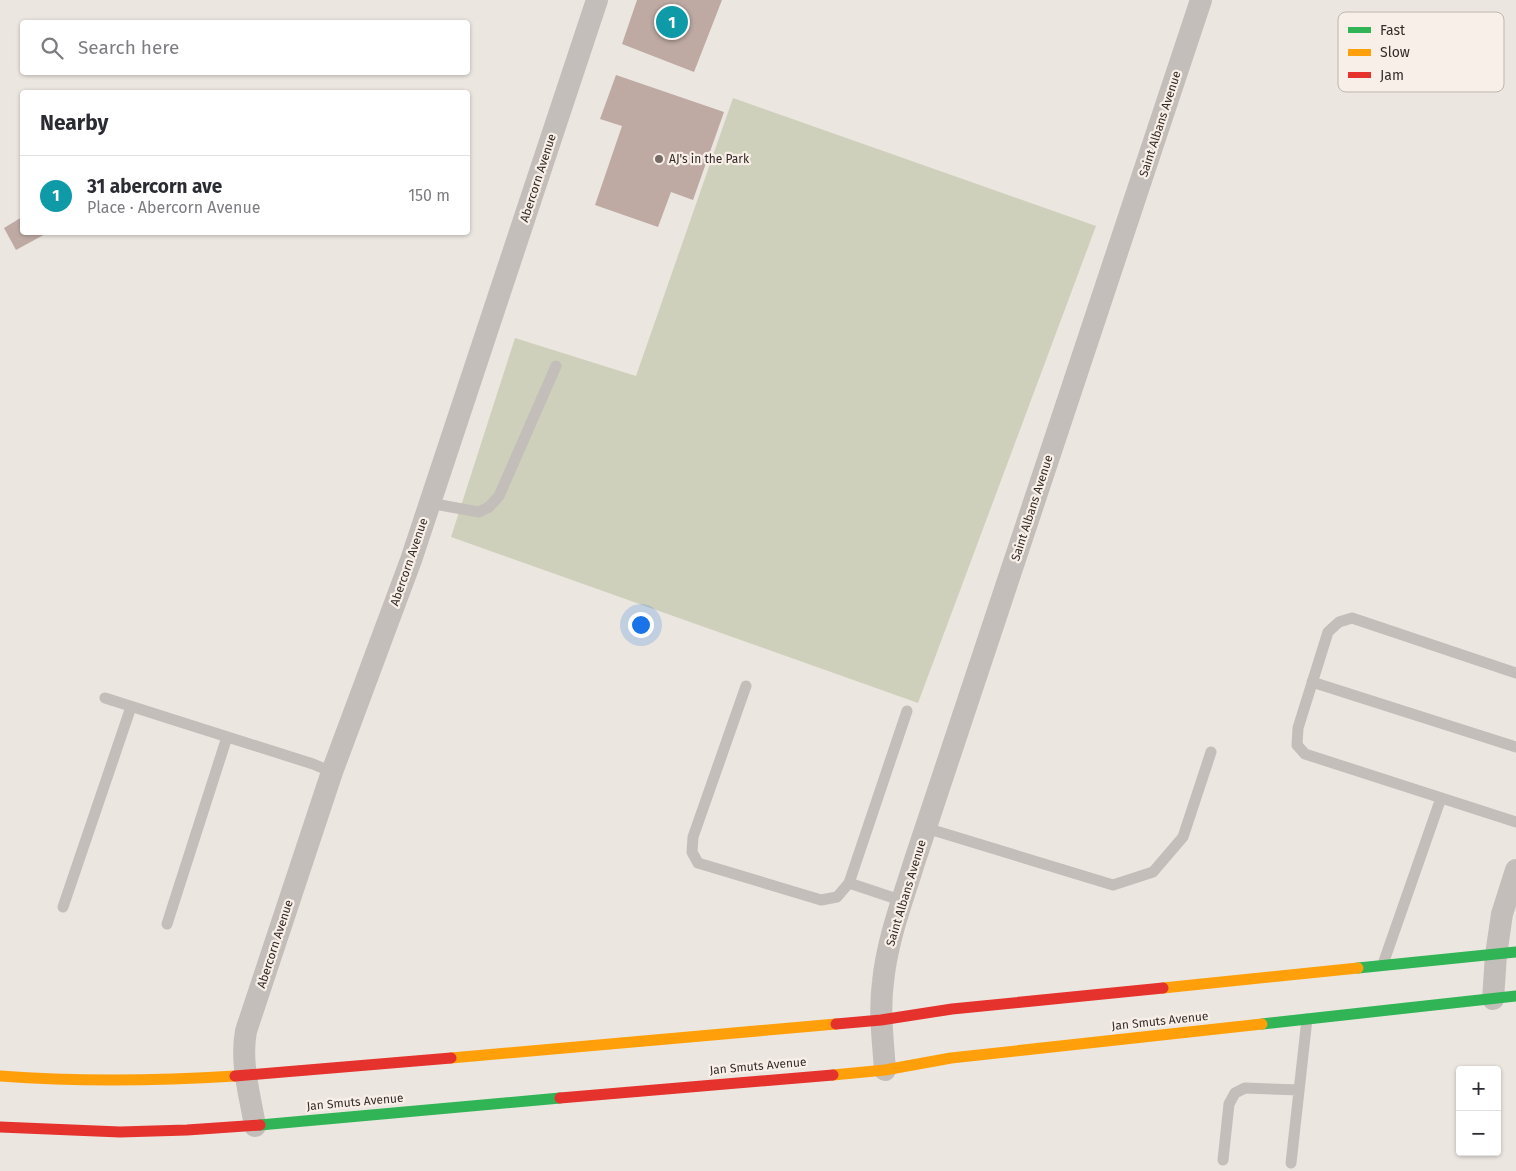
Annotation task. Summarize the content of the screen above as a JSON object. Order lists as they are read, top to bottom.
{
  "streets": {
    "main road": ["Jan Smuts Avenue"],
    "street": ["Saint Albans Avenue", "Abercorn Avenue"]
  },
  "crossings": [
    ["Saint Albans Avenue", "Jan Smuts Avenue"],
    ["Abercorn Avenue", "Jan Smuts Avenue"]
  ],
  "places": ["AJ's in the Park"],
  "legend": ["Fast", "Slow", "Jam"],
  "page": {
    "pins": "1",
    "search": "Search here",
    "heading": "Nearby",
    "list": [
      {
        "mark": "1",
        "name": "31 abercorn ave",
        "note": "Place · Abercorn Avenue",
        "value": "150 m"
      }
    ],
    "map_buttons": ["+", "−"]
  }
}
